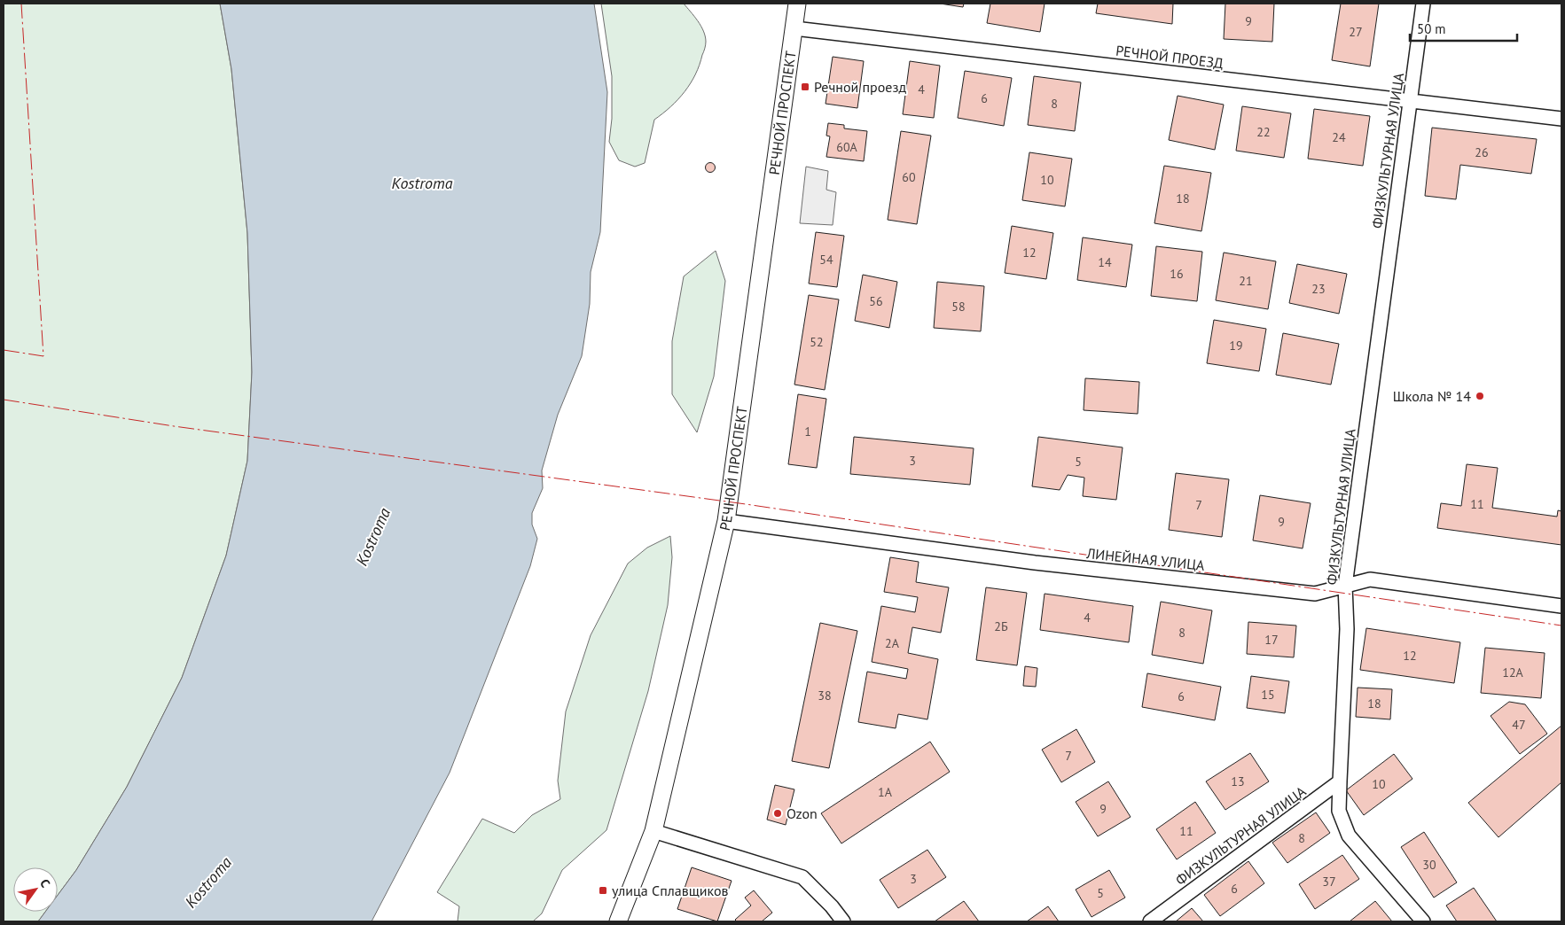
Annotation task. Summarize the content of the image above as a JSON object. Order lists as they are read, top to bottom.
{
  "streets": {
    "street": [
      "РЕЧНОЙ ПРОЕЗД",
      "РЕЧНОЙ ПРОСПЕКТ",
      "ФИЗКУЛЬТУРНАЯ УЛИЦА",
      "ЛИНЕЙНАЯ УЛИЦА"
    ]
  },
  "crossings": [
    ["РЕЧНОЙ ПРОЕЗД", "РЕЧНОЙ ПРОСПЕКТ"],
    ["РЕЧНОЙ ПРОЕЗД", "ФИЗКУЛЬТУРНАЯ УЛИЦА"],
    ["РЕЧНОЙ ПРОСПЕКТ", "ЛИНЕЙНАЯ УЛИЦА"],
    ["ФИЗКУЛЬТУРНАЯ УЛИЦА", "ЛИНЕЙНАЯ УЛИЦА"]
  ],
  "water": ["Kostroma"],
  "places": {
    "transit": ["Речной проезд", "улица Сплавщиков"],
    "other": ["Школа № 14", "Ozon"]
  },
  "house_numbers": [
    "9",
    "27",
    "4",
    "6",
    "8",
    "22",
    "24",
    "60А",
    "26",
    "60",
    "10",
    "18",
    "12",
    "54",
    "14",
    "16",
    "21",
    "23",
    "56",
    "58",
    "52",
    "19",
    "1",
    "3",
    "5",
    "11",
    "7",
    "9",
    "4",
    "2Б",
    "8",
    "17",
    "2А",
    "12",
    "12А",
    "15",
    "38",
    "6",
    "18",
    "47",
    "7",
    "13",
    "10",
    "1А",
    "9",
    "11",
    "8",
    "30",
    "3",
    "37",
    "6",
    "5"
  ],
  "scale_bar": "50 m",
  "north": "top right"
}
